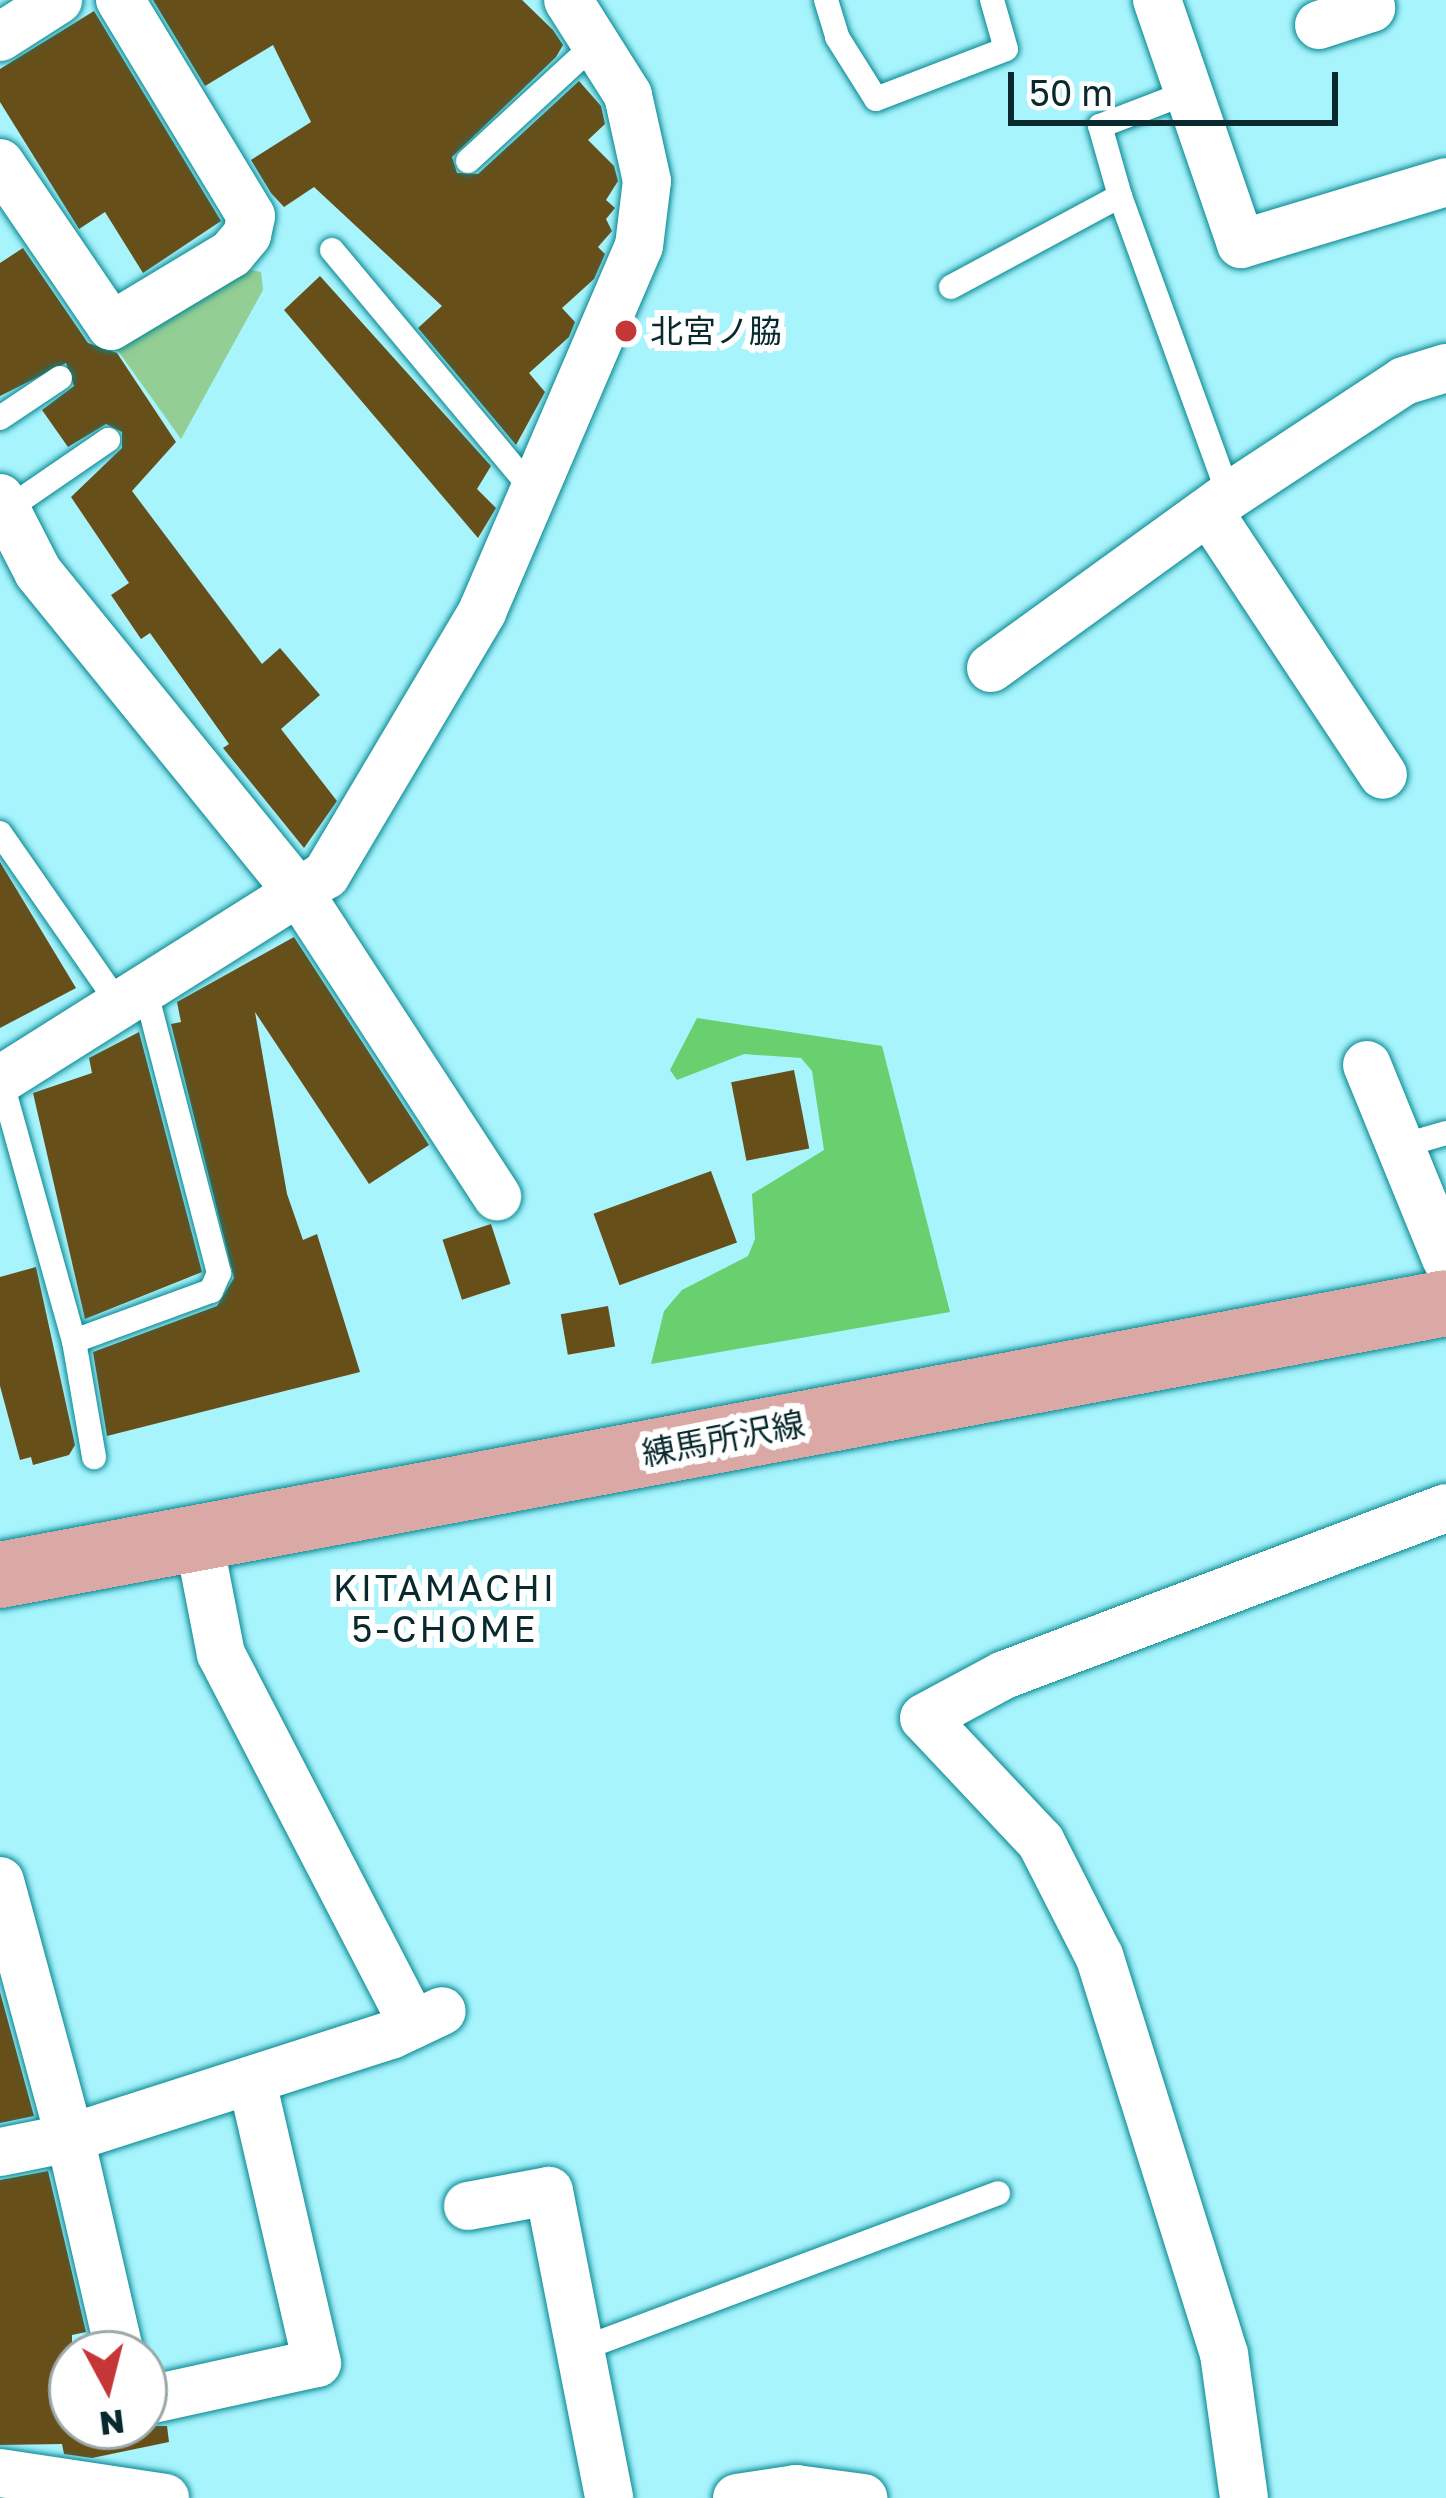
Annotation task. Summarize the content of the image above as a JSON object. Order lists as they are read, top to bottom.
{
  "streets": {
    "main road": ["練馬所沢線"]
  },
  "districts": ["KITAMACHI 5-CHOME"],
  "places": ["北宮ノ脇"],
  "scale_bar": "50 m",
  "north": "bottom"
}
